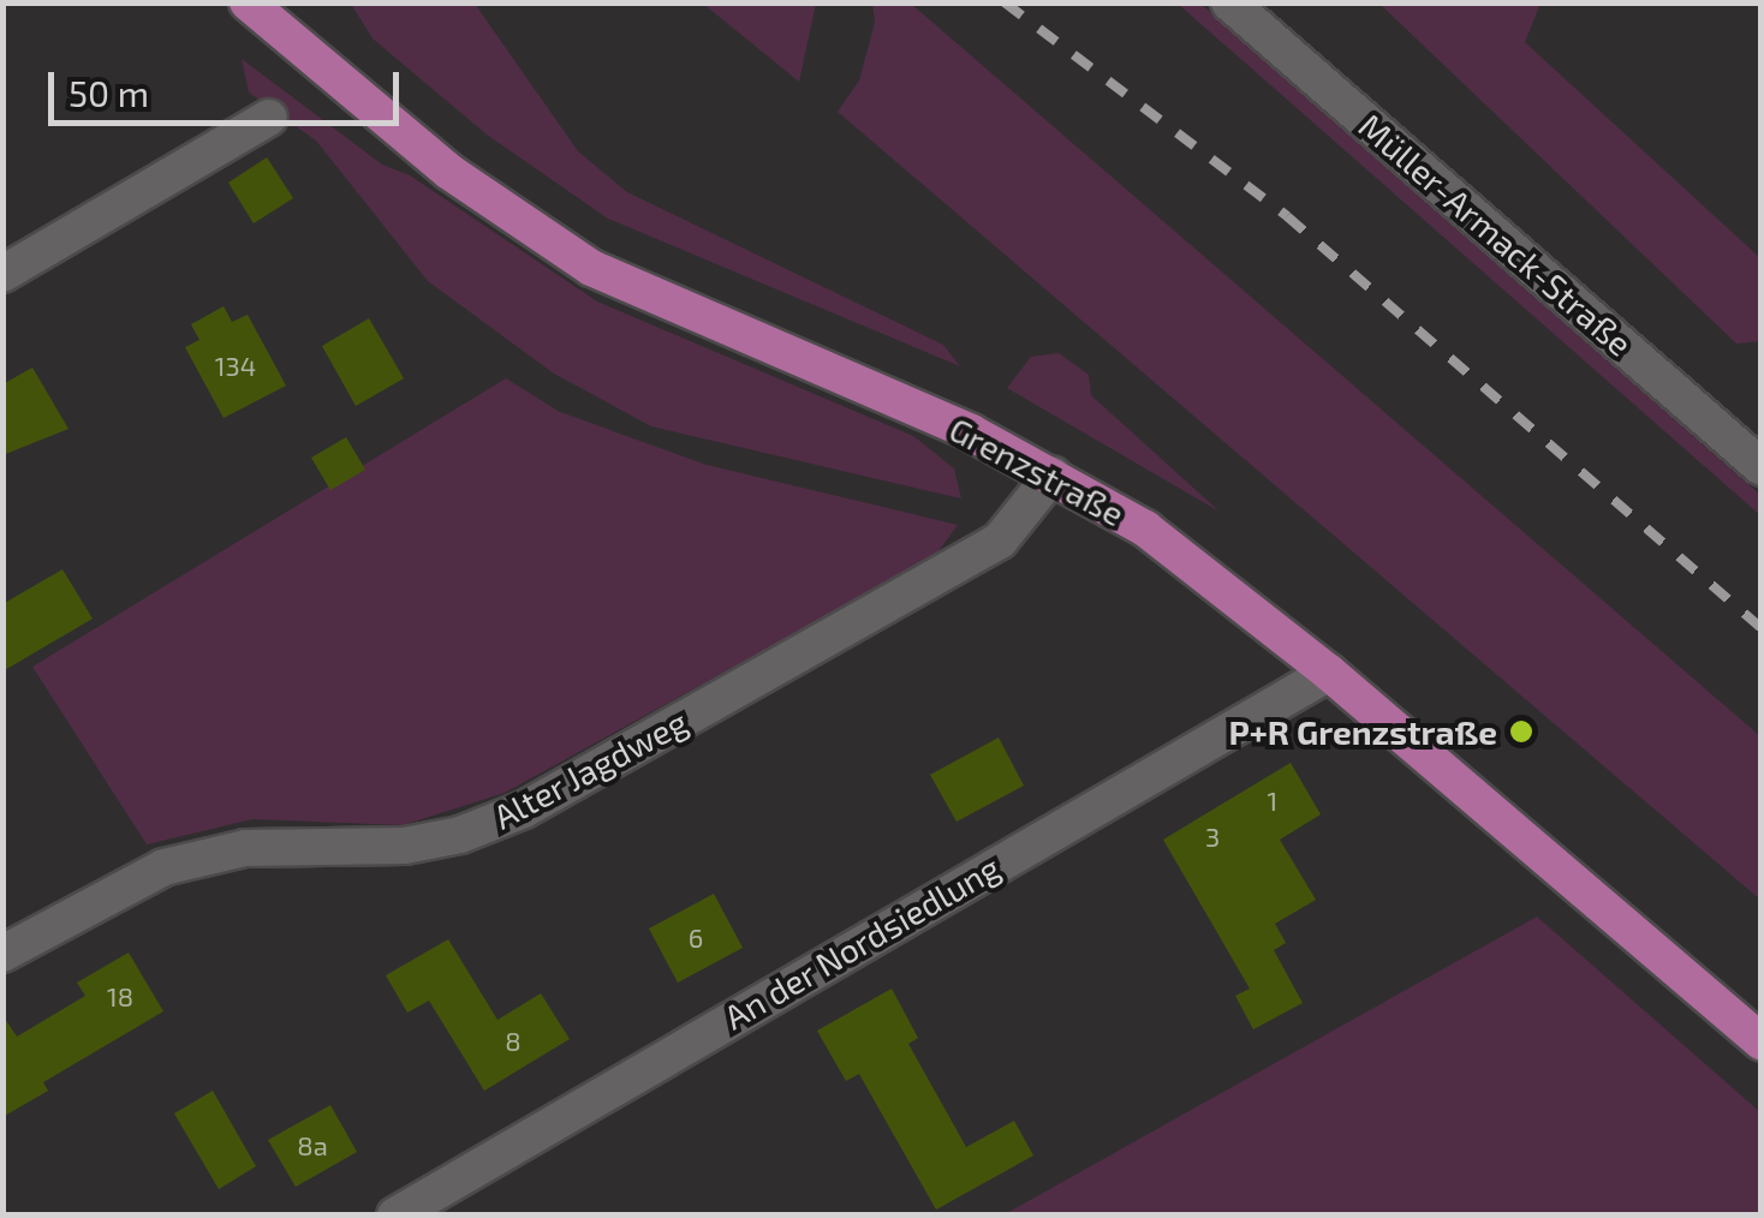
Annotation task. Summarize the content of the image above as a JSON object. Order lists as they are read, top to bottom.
{
  "streets": {
    "main road": ["Grenzstraße"],
    "street": ["Müller-Armack-Straße", "Alter Jagdweg", "An der Nordsiedlung"]
  },
  "crossings": [
    ["Grenzstraße", "Alter Jagdweg"],
    ["Grenzstraße", "An der Nordsiedlung"]
  ],
  "places": ["P+R Grenzstraße"],
  "house_numbers": [
    "134",
    "1",
    "3",
    "6",
    "18",
    "8",
    "8a"
  ],
  "scale_bar": "50 m"
}
